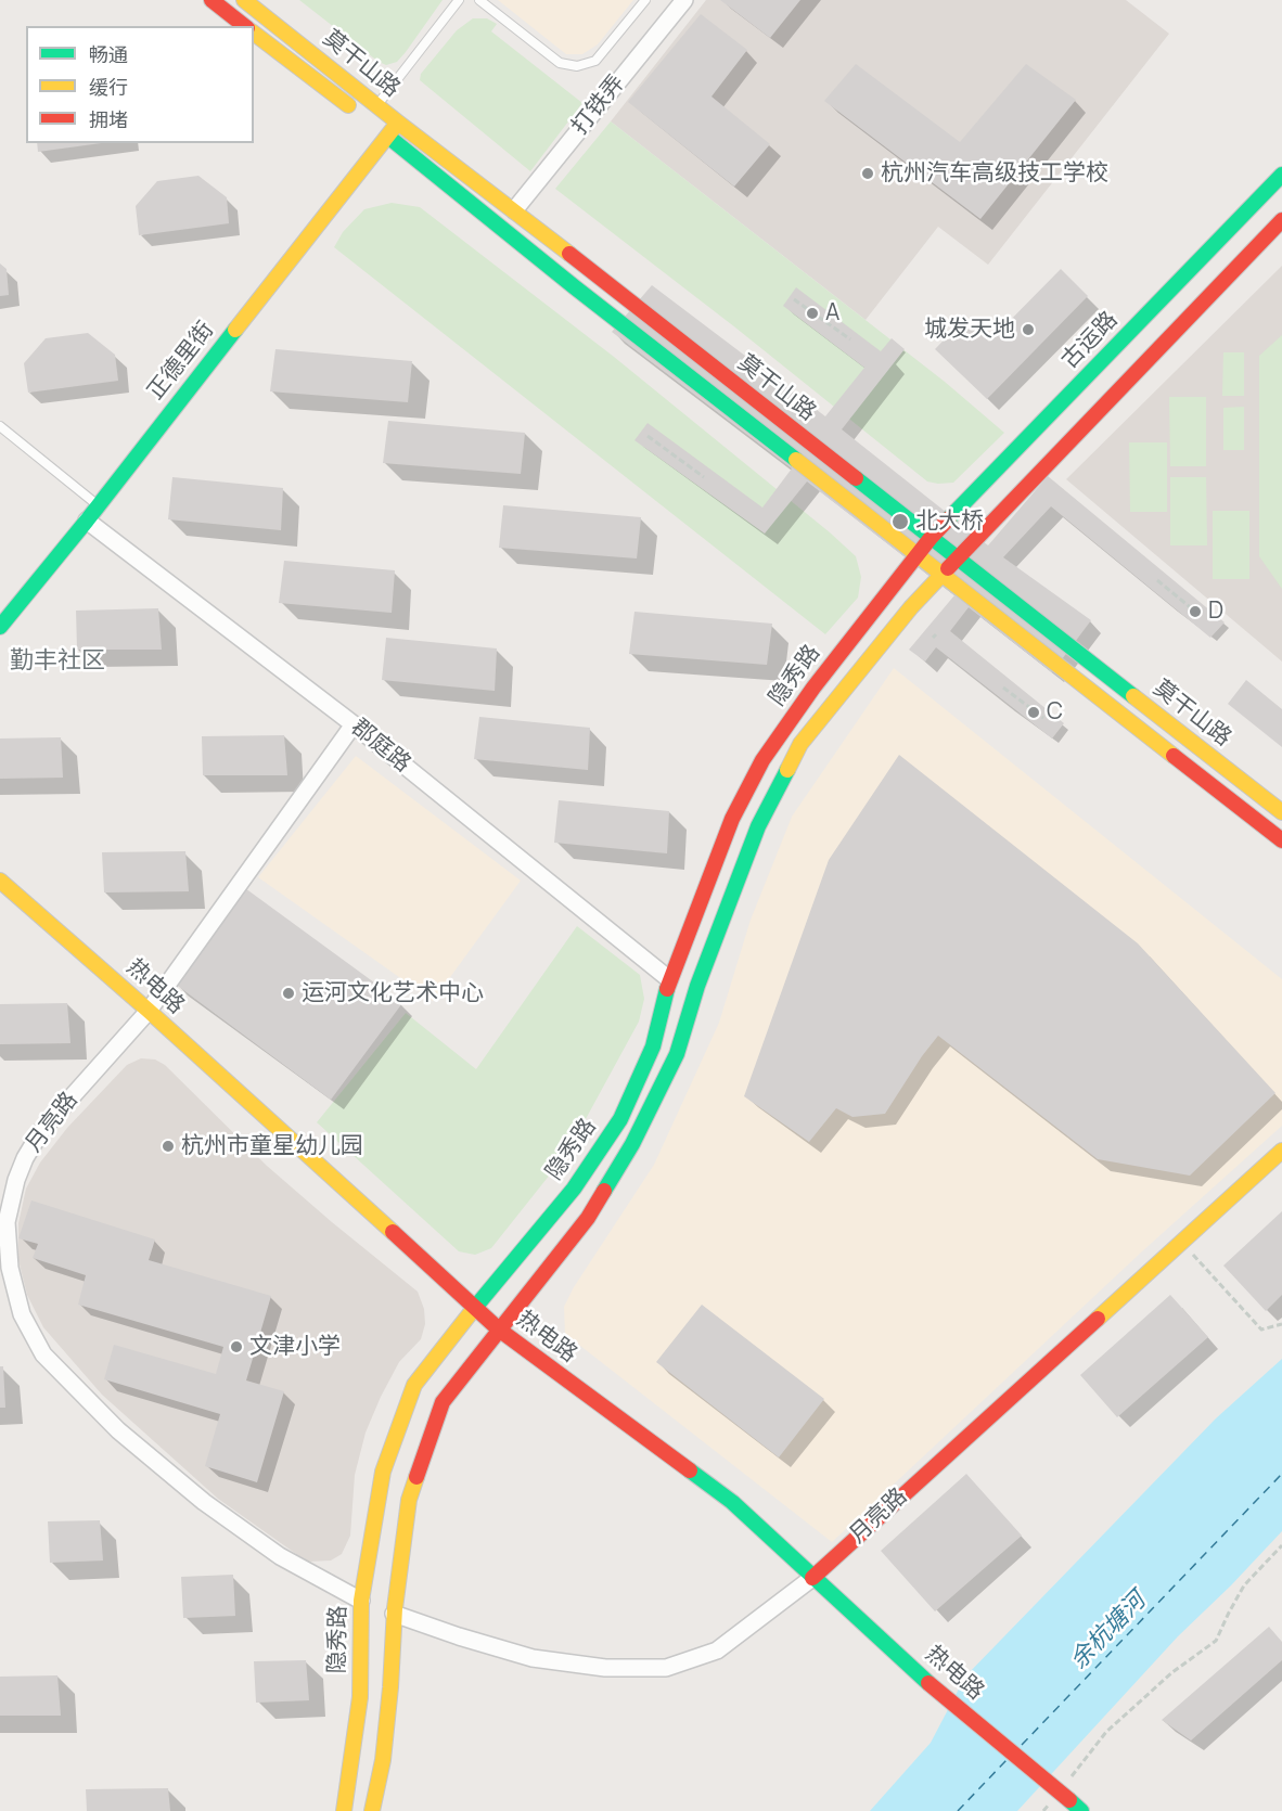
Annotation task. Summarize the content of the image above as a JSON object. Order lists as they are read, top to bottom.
{
  "streets": {
    "main road": [
      "莫干山路",
      "古运路",
      "正德里街",
      "隐秀路",
      "热电路",
      "月亮路"
    ],
    "street": ["打铁弄", "郡庭路"]
  },
  "crossings": [
    ["莫干山路", "打铁弄"],
    ["莫干山路", "古运路"],
    ["莫干山路", "正德里街"],
    ["莫干山路", "隐秀路"],
    ["古运路", "隐秀路"],
    ["正德里街", "郡庭路"],
    ["隐秀路", "郡庭路"],
    ["隐秀路", "热电路"],
    ["隐秀路", "月亮路"],
    ["郡庭路", "月亮路"],
    ["热电路", "月亮路"]
  ],
  "districts": ["勤丰社区"],
  "water": ["余杭塘河"],
  "places": [
    "杭州汽车高级技工学校",
    "A",
    "城发天地",
    "北大桥",
    "D",
    "C",
    "运河文化艺术中心",
    "杭州市童星幼儿园",
    "文津小学"
  ],
  "legend": ["畅通", "缓行", "拥堵"]
}
